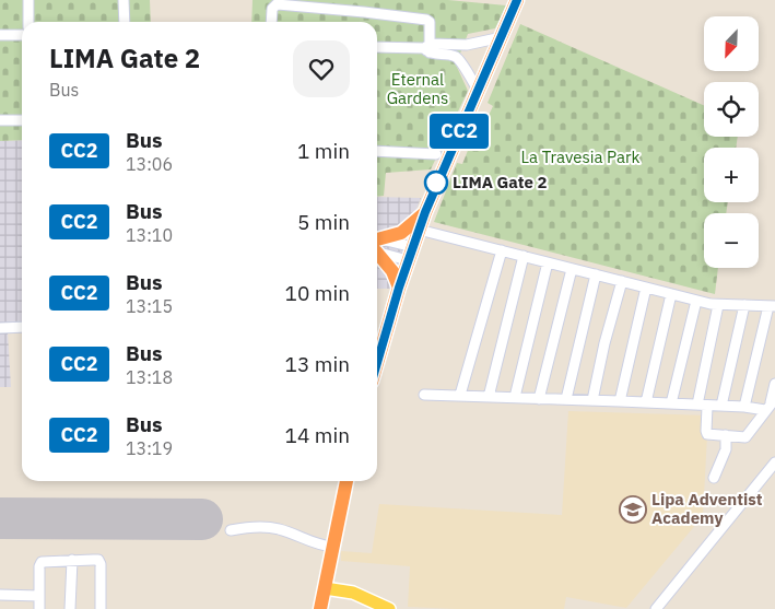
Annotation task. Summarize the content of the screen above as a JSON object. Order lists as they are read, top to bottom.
{
  "parks": ["Eternal Gardens", "La Travesia Park"],
  "places": {
    "other": ["LIMA Gate 2"],
    "school or university": ["Lipa Adventist Academy"]
  },
  "lines": ["bus line CC2"],
  "north": "bottom left",
  "page": {
    "on_map": "CC2",
    "map_buttons": ["+", "−"],
    "heading": ["LIMA Gate 2", "Bus"],
    "list": [
      {
        "mark": "CC2",
        "name": "Bus",
        "note": "13:06",
        "value": "1 min"
      },
      {
        "mark": "CC2",
        "name": "Bus",
        "note": "13:10",
        "value": "5 min"
      },
      {
        "mark": "CC2",
        "name": "Bus",
        "note": "13:15",
        "value": "10 min"
      },
      {
        "mark": "CC2",
        "name": "Bus",
        "note": "13:18",
        "value": "13 min"
      },
      {
        "mark": "CC2",
        "name": "Bus",
        "note": "13:19",
        "value": "14 min"
      }
    ]
  }
}
